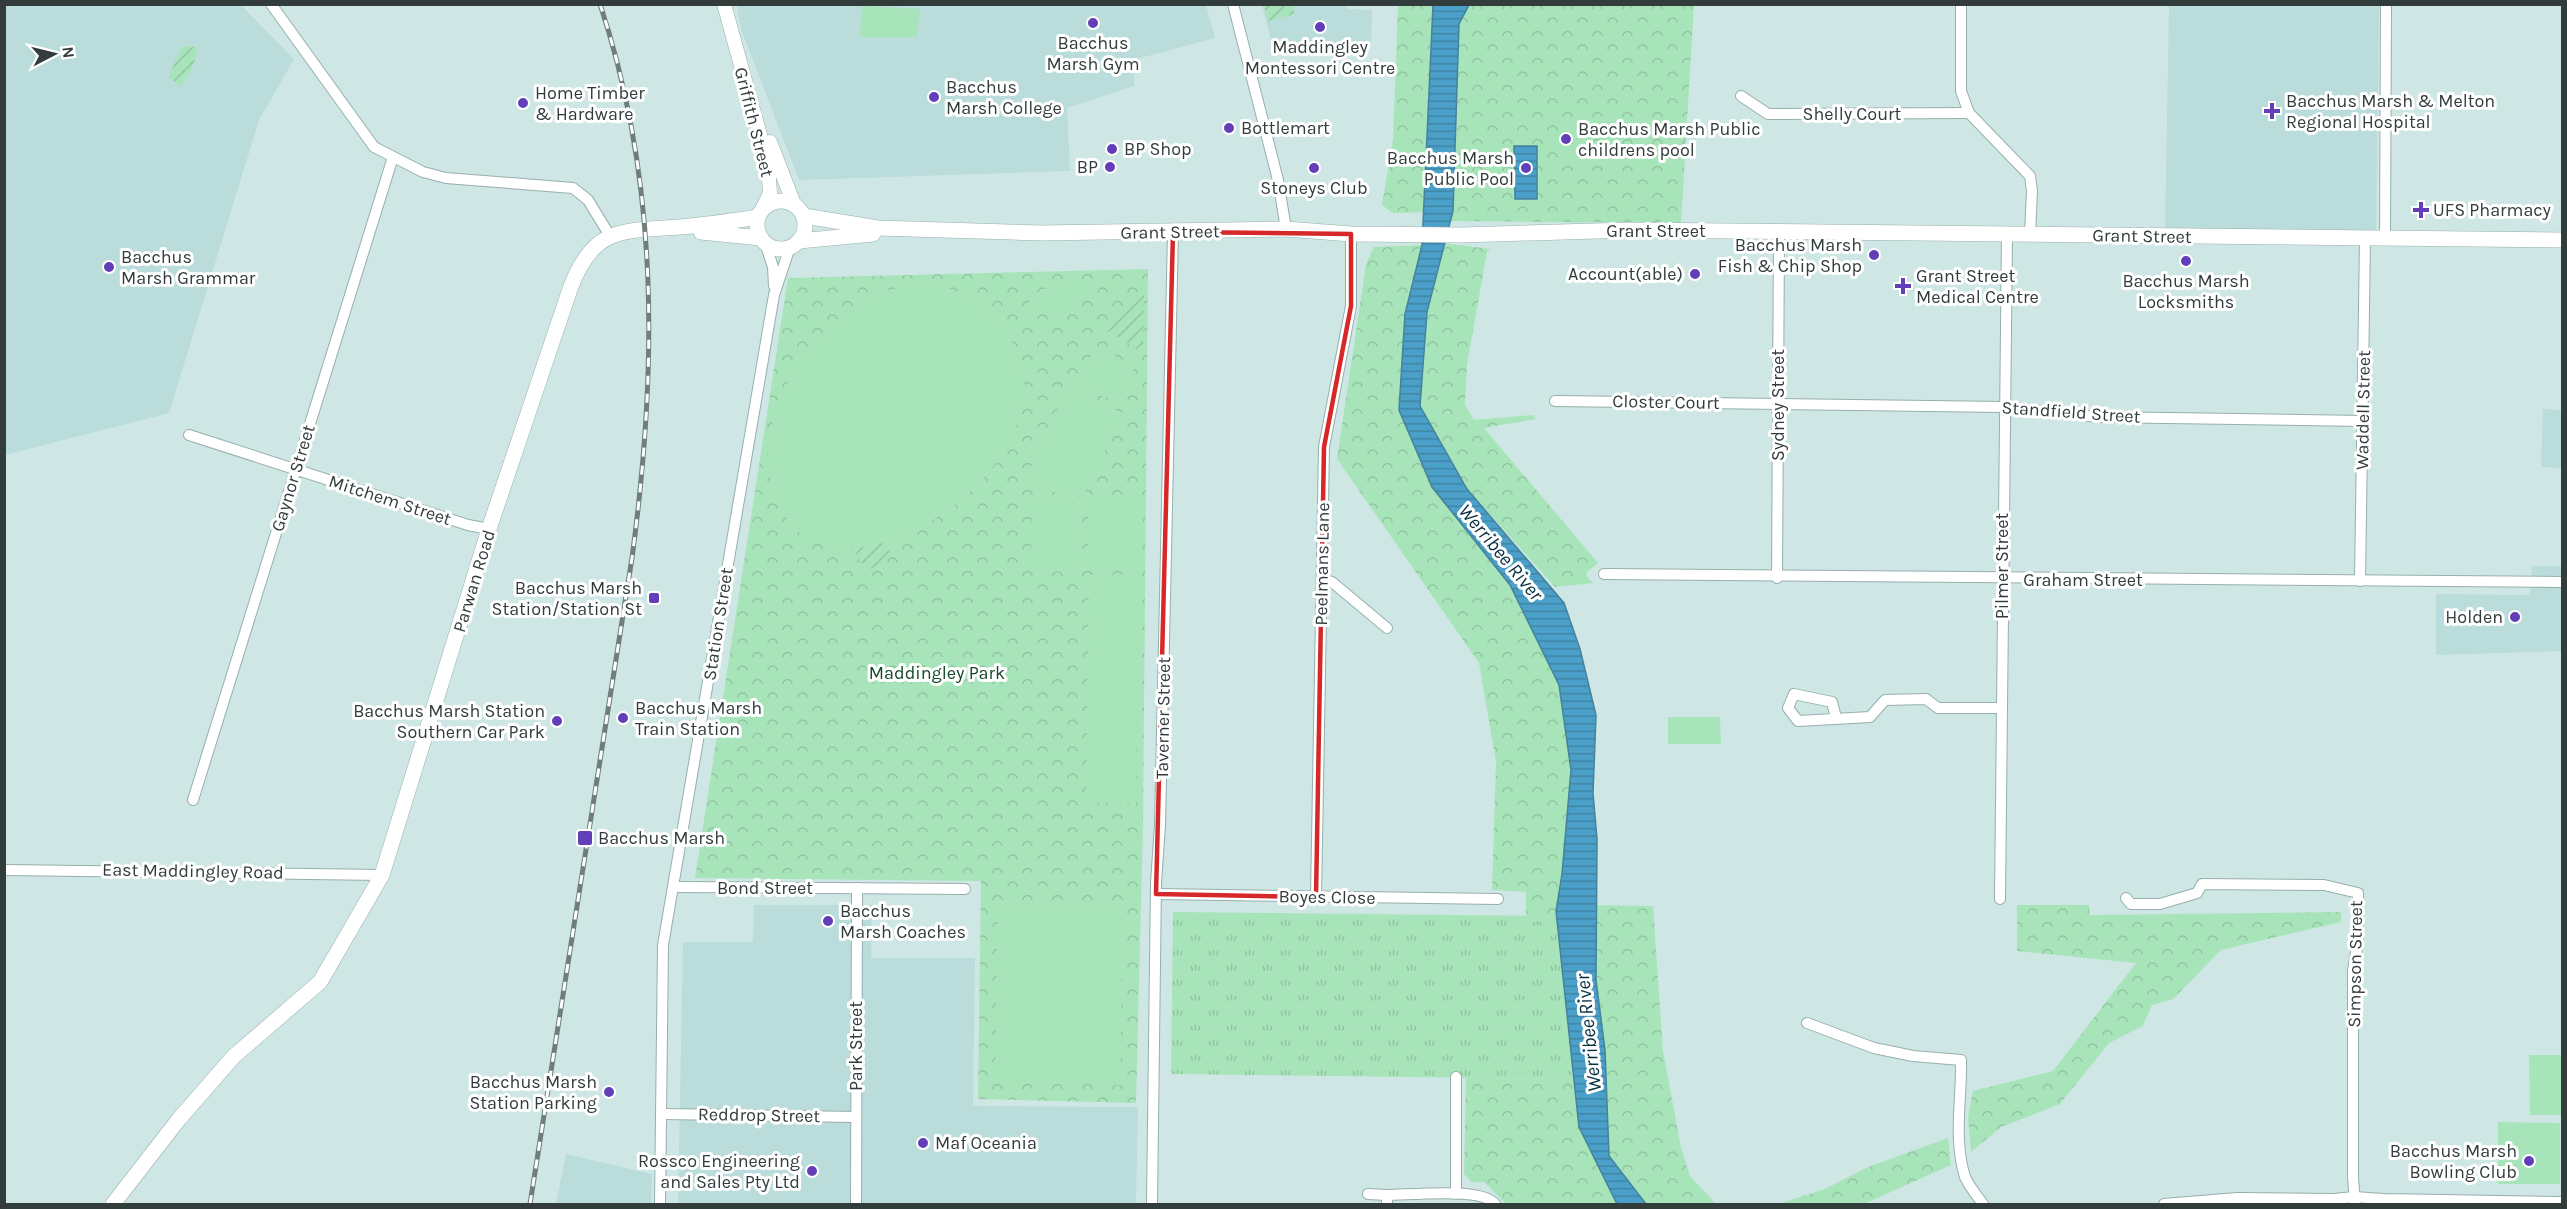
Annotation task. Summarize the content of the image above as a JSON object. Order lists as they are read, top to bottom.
{
  "streets": {
    "main road": ["Grant Street", "Parwan Road"],
    "street": [
      "Shelly Court",
      "Griffith Street",
      "Closter Court",
      "Sydney Street",
      "Waddell Street",
      "Standfield Street",
      "Gaynor Street",
      "Mitchem Street",
      "Peelmans Lane",
      "Pilmer Street",
      "Graham Street",
      "Station Street",
      "Taverner Street",
      "East Maddingley Road",
      "Bond Street",
      "Boyes Close",
      "Simpson Street",
      "Park Street",
      "Reddrop Street"
    ]
  },
  "crossings": [
    ["Griffith Street", "Grant Street"],
    ["Griffith Street", "Station Street"],
    ["Grant Street", "Sydney Street"],
    ["Grant Street", "Waddell Street"],
    ["Grant Street", "Peelmans Lane"],
    ["Grant Street", "Pilmer Street"],
    ["Grant Street", "Station Street"],
    ["Grant Street", "Taverner Street"],
    ["Closter Court", "Sydney Street"],
    ["Closter Court", "Standfield Street"],
    ["Sydney Street", "Standfield Street"],
    ["Sydney Street", "Graham Street"],
    ["Waddell Street", "Standfield Street"],
    ["Waddell Street", "Graham Street"],
    ["Standfield Street", "Pilmer Street"],
    ["Gaynor Street", "Mitchem Street"],
    ["Mitchem Street", "Parwan Road"],
    ["Peelmans Lane", "Boyes Close"],
    ["Pilmer Street", "Graham Street"],
    ["Parwan Road", "East Maddingley Road"],
    ["Station Street", "Bond Street"],
    ["Station Street", "Reddrop Street"],
    ["Taverner Street", "Boyes Close"],
    ["Bond Street", "Park Street"],
    ["Park Street", "Reddrop Street"]
  ],
  "water": ["Werribee River"],
  "parks": ["Maddingley Park"],
  "places": {
    "other": [
      "Bacchus Marsh Gym",
      "Maddingley Montessori Centre",
      "Bacchus Marsh College",
      "Home Timber & Hardware",
      "Bottlemart",
      "Bacchus Marsh Public childrens pool",
      "BP Shop",
      "BP",
      "Stoneys Club",
      "Bacchus Marsh Public Pool",
      "Bacchus Marsh Fish & Chip Shop",
      "Bacchus Marsh Locksmiths",
      "Bacchus Marsh Grammar",
      "Account(able)",
      "Holden",
      "Bacchus Marsh Train Station",
      "Bacchus Marsh Station Southern Car Park",
      "Bacchus Marsh Coaches",
      "Bacchus Marsh Station Parking",
      "Maf Oceania",
      "Bacchus Marsh Bowling Club",
      "Rossco Engineering and Sales Pty Ltd"
    ],
    "health": ["Bacchus Marsh & Melton Regional Hospital", "UFS Pharmacy", "Grant Street Medical Centre"],
    "transit": ["Bacchus Marsh Station/Station St", "Bacchus Marsh"]
  },
  "north": "right"
}
